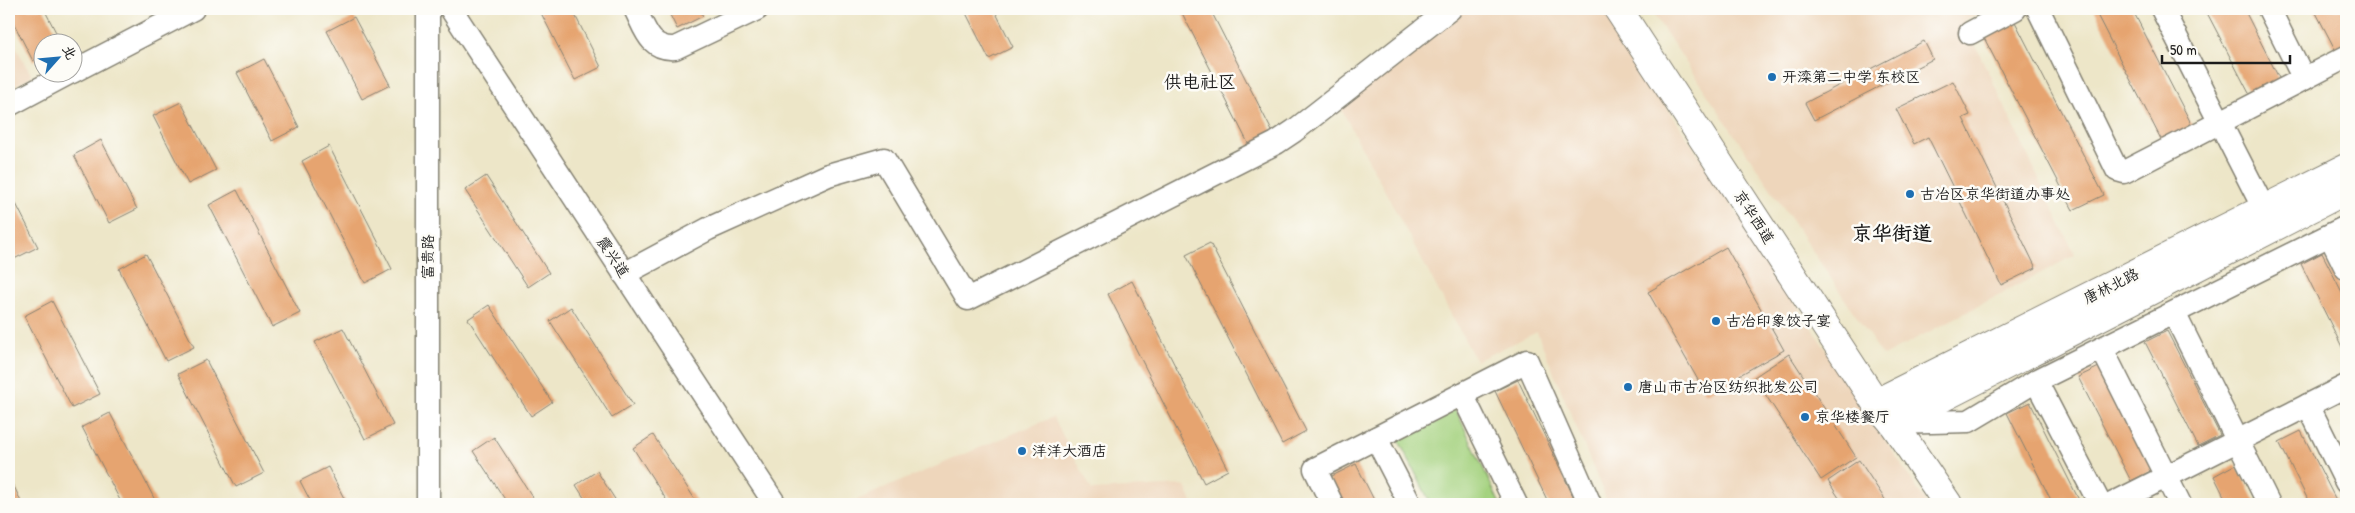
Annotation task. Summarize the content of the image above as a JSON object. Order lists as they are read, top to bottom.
{
  "streets": {
    "main road": ["京华西道", "唐林北路"],
    "street": ["富贵路", "震兴道"]
  },
  "crossings": [
    ["京华西道", "唐林北路"]
  ],
  "districts": ["供电社区", "京华街道"],
  "places": [
    "开滦第二中学 东校区",
    "古冶区京华街道办事处",
    "古冶印象饺子宴",
    "唐山市古冶区纺织批发公司",
    "京华楼餐厅",
    "洋洋大酒店"
  ],
  "scale_bar": "50 m",
  "north": "top right"
}
